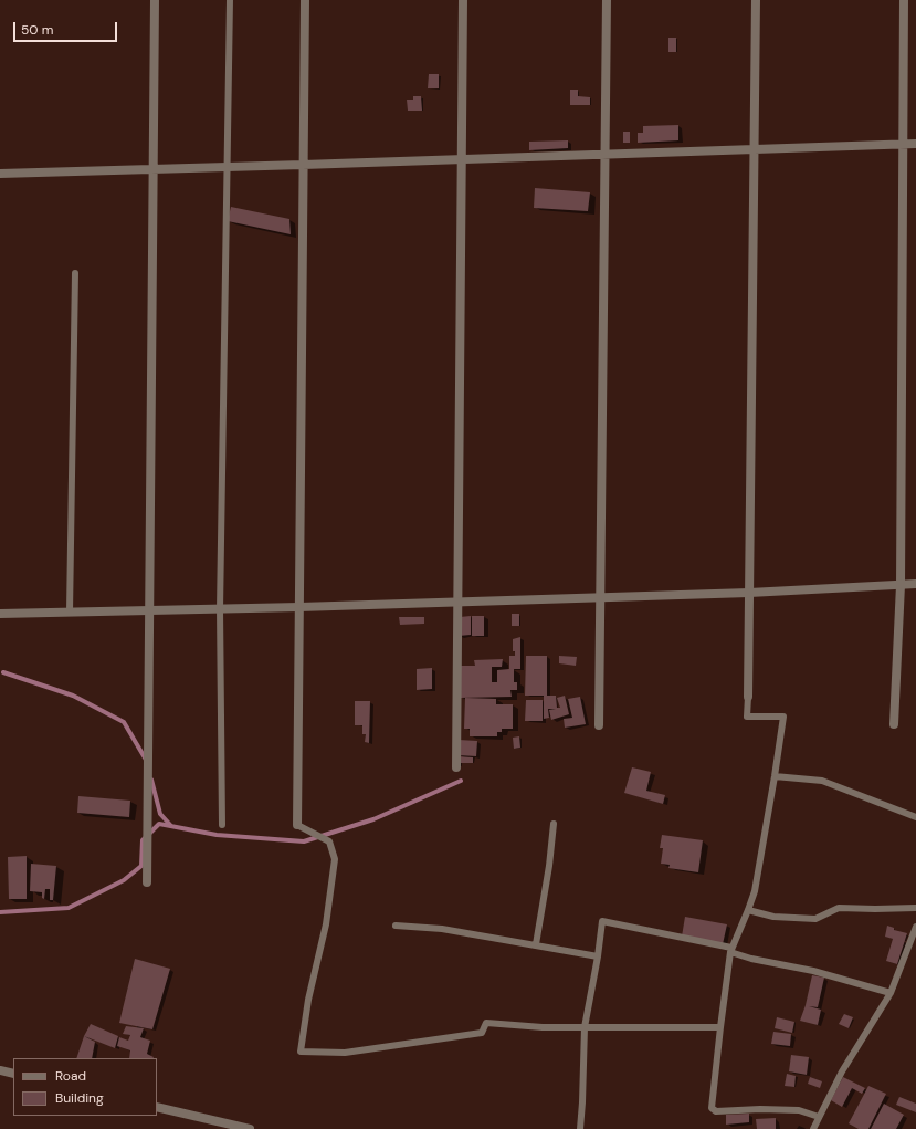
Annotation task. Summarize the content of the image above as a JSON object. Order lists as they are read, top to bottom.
{
  "legend": ["Road", "Building"],
  "scale_bar": "50 m"
}
